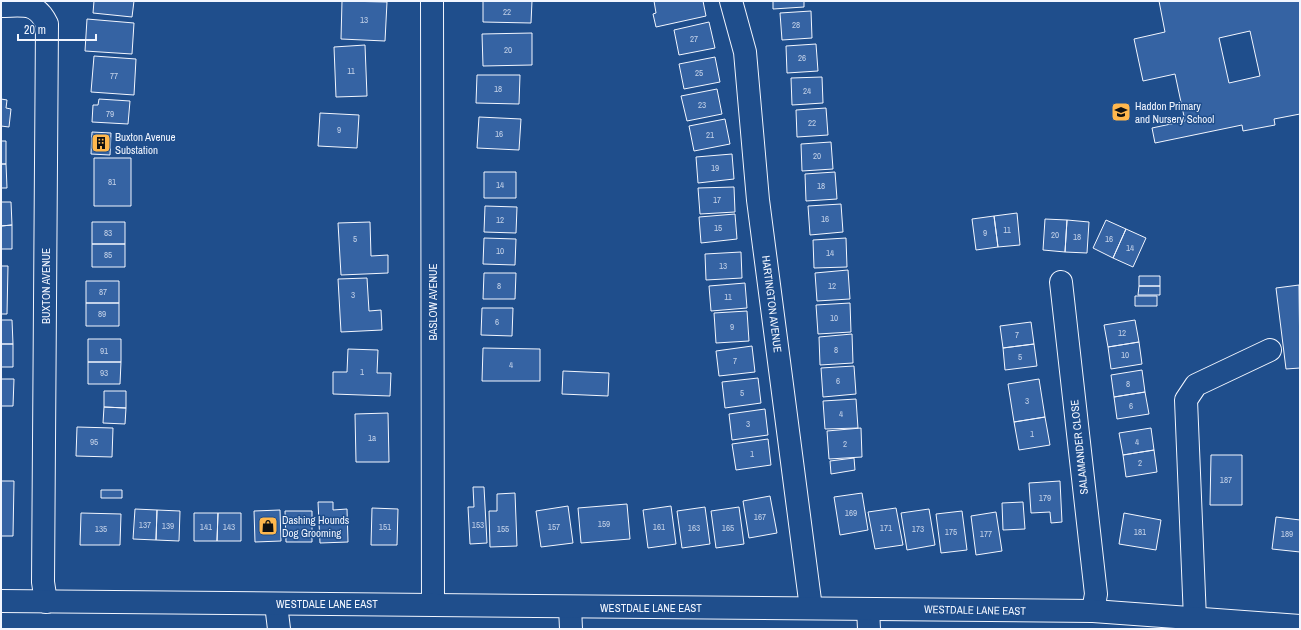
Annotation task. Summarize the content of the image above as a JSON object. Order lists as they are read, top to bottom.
{
  "streets": {
    "street": [
      "BUXTON AVENUE",
      "BASLOW AVENUE",
      "HARTINGTON AVENUE",
      "SALAMANDER CLOSE",
      "WESTDALE LANE EAST"
    ]
  },
  "crossings": [
    ["BUXTON AVENUE", "WESTDALE LANE EAST"],
    ["BASLOW AVENUE", "WESTDALE LANE EAST"],
    ["HARTINGTON AVENUE", "WESTDALE LANE EAST"],
    ["SALAMANDER CLOSE", "WESTDALE LANE EAST"]
  ],
  "places": {
    "school or university": ["Haddon Primary and Nursery School"],
    "building": ["Buxton Avenue Substation"],
    "shop": ["Dashing Hounds Dog Grooming"]
  },
  "house_numbers": [
    "22",
    "13",
    "28",
    "27",
    "20",
    "26",
    "11",
    "25",
    "77",
    "18",
    "24",
    "23",
    "79",
    "22",
    "9",
    "16",
    "21",
    "20",
    "19",
    "81",
    "14",
    "18",
    "17",
    "16",
    "12",
    "15",
    "11",
    "83",
    "9",
    "20",
    "18",
    "5",
    "16",
    "14",
    "10",
    "14",
    "85",
    "13",
    "8",
    "12",
    "87",
    "3",
    "11",
    "89",
    "10",
    "6",
    "9",
    "12",
    "7",
    "8",
    "91",
    "10",
    "5",
    "7",
    "4",
    "1",
    "93",
    "6",
    "8",
    "5",
    "3",
    "6",
    "4",
    "3",
    "1",
    "1a",
    "95",
    "4",
    "2",
    "1",
    "2",
    "187",
    "179",
    "169",
    "167",
    "159",
    "137",
    "153",
    "139",
    "141",
    "143",
    "151",
    "157",
    "161",
    "163",
    "165",
    "171",
    "135",
    "155",
    "173",
    "175",
    "181",
    "177",
    "189"
  ],
  "scale_bar": "20 m"
}
